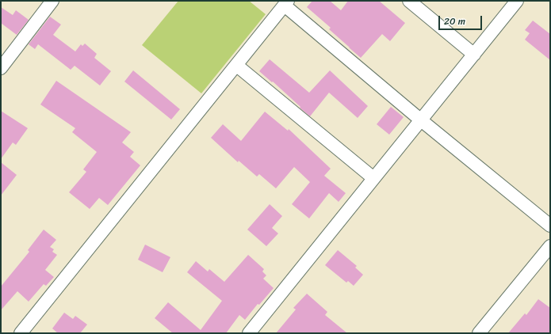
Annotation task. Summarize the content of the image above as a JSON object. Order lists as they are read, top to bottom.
{
  "scale_bar": "20 m"
}
